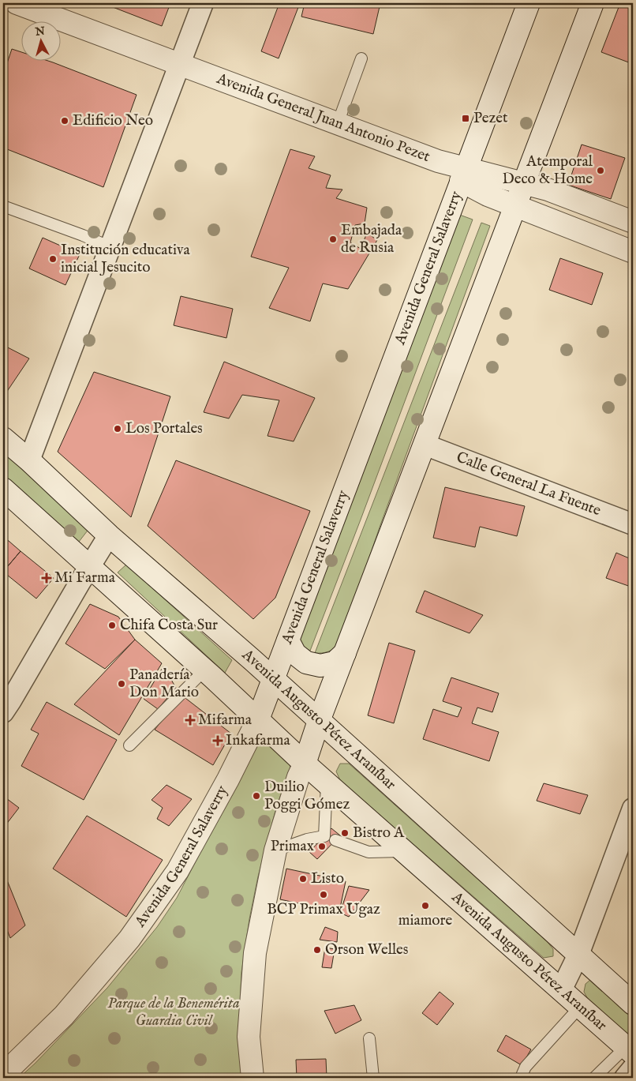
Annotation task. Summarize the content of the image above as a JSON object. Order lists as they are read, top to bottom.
{
  "streets": {
    "main road": ["Avenida General Juan Antonio Pezet", "Avenida General Salaverry", "Avenida Augusto Pérez Araníbar"],
    "street": ["Calle General La Fuente"]
  },
  "crossings": [
    ["Avenida General Juan Antonio Pezet", "Avenida General Salaverry"],
    ["Avenida General Salaverry", "Avenida Augusto Pérez Araníbar"]
  ],
  "parks": ["Parque de la Benemérita Guardia Civil"],
  "places": {
    "transit": ["Pezet"],
    "other": [
      "Edificio Neo",
      "Atemporal Deco & Home",
      "Embajada de Rusia",
      "Institución educativa inicial Jesucito",
      "Los Portales",
      "Chifa Costa Sur",
      "Panadería Don Mario",
      "Duilio Poggi Gómez",
      "Bistro A",
      "Primax",
      "Listo",
      "BCP Primax Ugaz",
      "miamore",
      "Orson Welles"
    ],
    "health": ["Mi Farma", "Mifarma", "Inkafarma"]
  },
  "north": "top"
}
